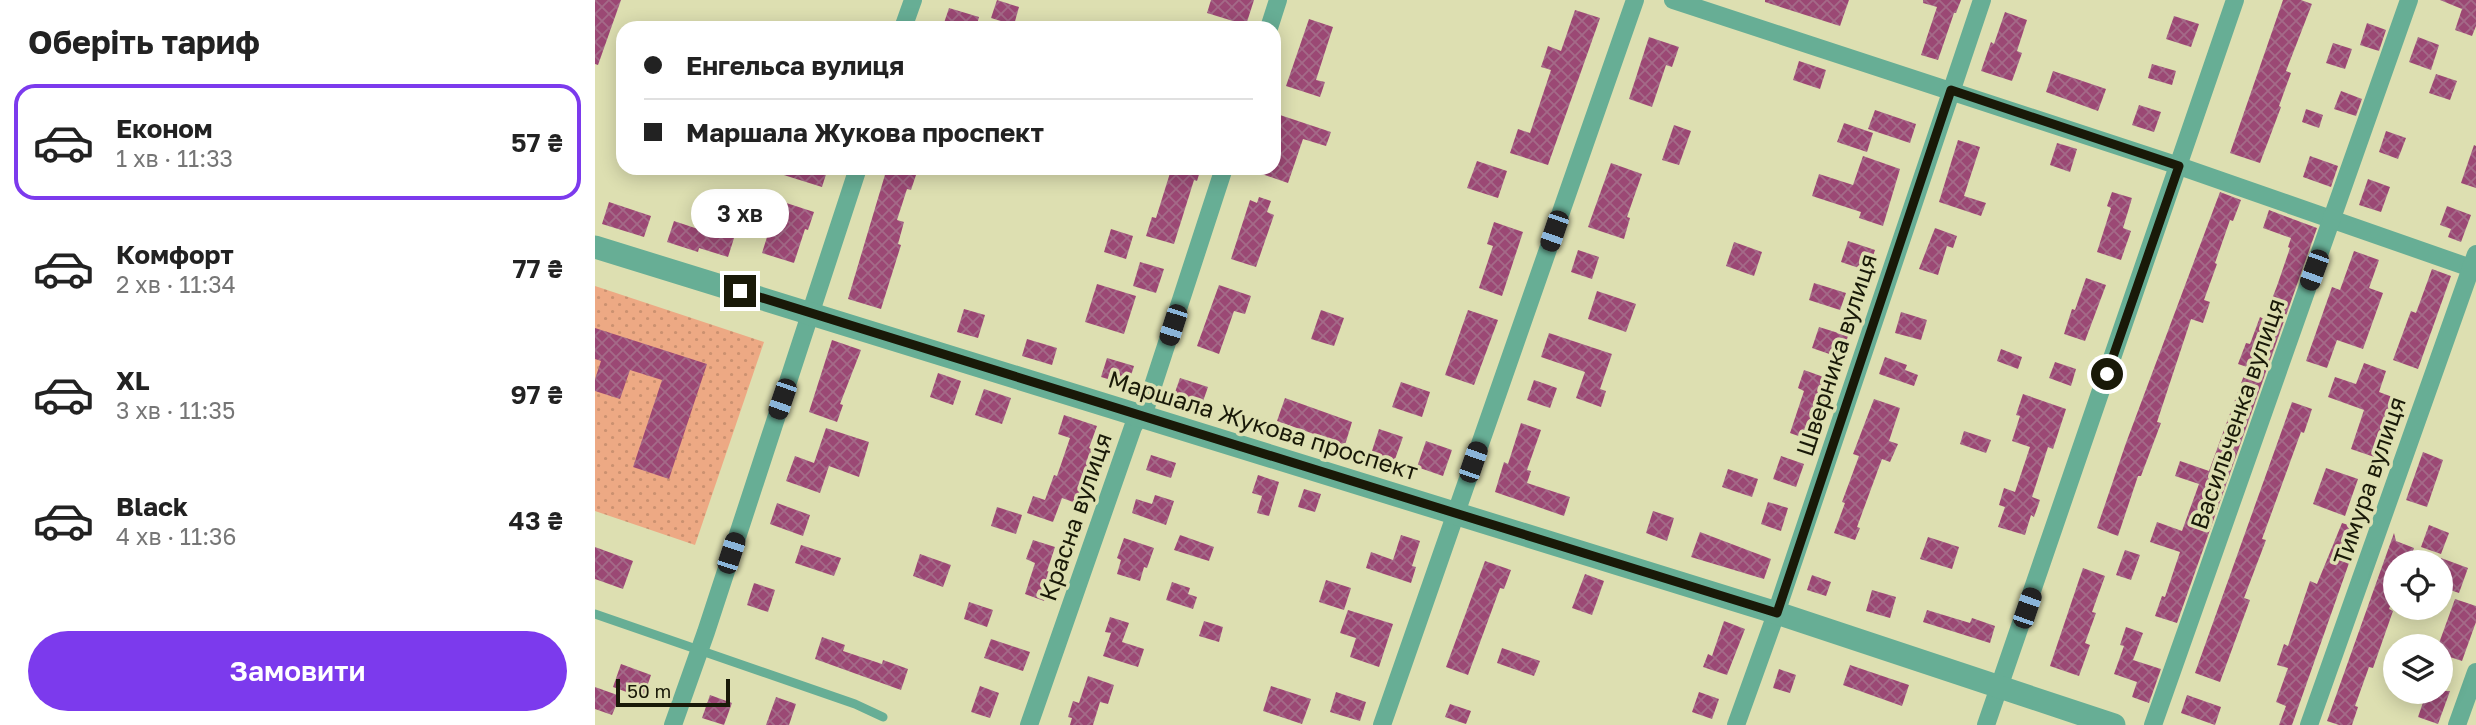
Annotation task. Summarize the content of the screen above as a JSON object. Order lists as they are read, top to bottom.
{
  "streets": {
    "street": [
      "Шверника вулиця",
      "Васильченка вулиця",
      "Маршала Жукова проспект",
      "Тимура вулиця",
      "Красна вулиця"
    ]
  },
  "crossings": [
    ["Шверника вулиця", "Маршала Жукова проспект"],
    ["Маршала Жукова проспект", "Красна вулиця"]
  ],
  "scale_bar": "50 m",
  "page": {
    "heading": "Оберіть тариф",
    "banner": ["Енгельса вулиця", "Маршала Жукова проспект"],
    "list": [
      {
        "name": "Економ",
        "note": "1 хв · 11:33",
        "value": "57 ₴"
      },
      {
        "name": "Комфорт",
        "note": "2 хв · 11:34",
        "value": "77 ₴"
      },
      {
        "name": "XL",
        "note": "3 хв · 11:35",
        "value": "97 ₴"
      },
      {
        "name": "Black",
        "note": "4 хв · 11:36",
        "value": "43 ₴"
      }
    ],
    "bubble": "3 хв",
    "buttons": "Замовити",
    "scale": "50 m"
  }
}
